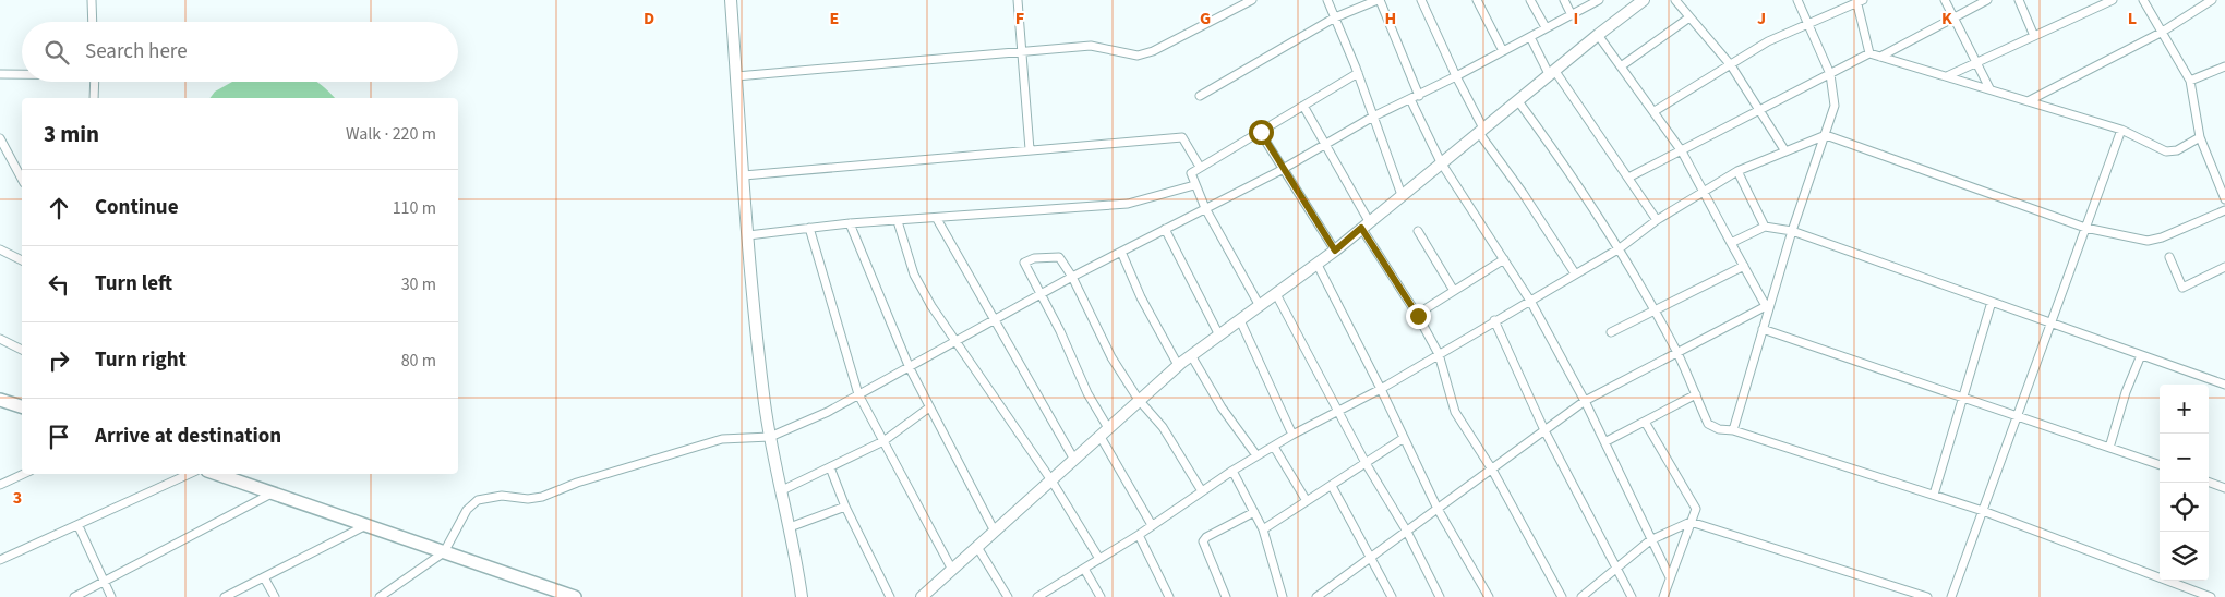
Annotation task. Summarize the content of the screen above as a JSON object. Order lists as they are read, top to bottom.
{
  "page": {
    "search": "Search here",
    "heading": ["3 min", "Walk · 220 m"],
    "list": [
      ["Continue", "110 m"],
      ["Turn left", "30 m"],
      ["Turn right", "80 m"],
      "Arrive at destination"
    ],
    "map_buttons": ["+", "−"]
  },
  "grid": {
    "columns": [
      "D",
      "E",
      "F",
      "G",
      "H",
      "I",
      "J",
      "K",
      "L"
    ],
    "rows": ["3"]
  }
}
